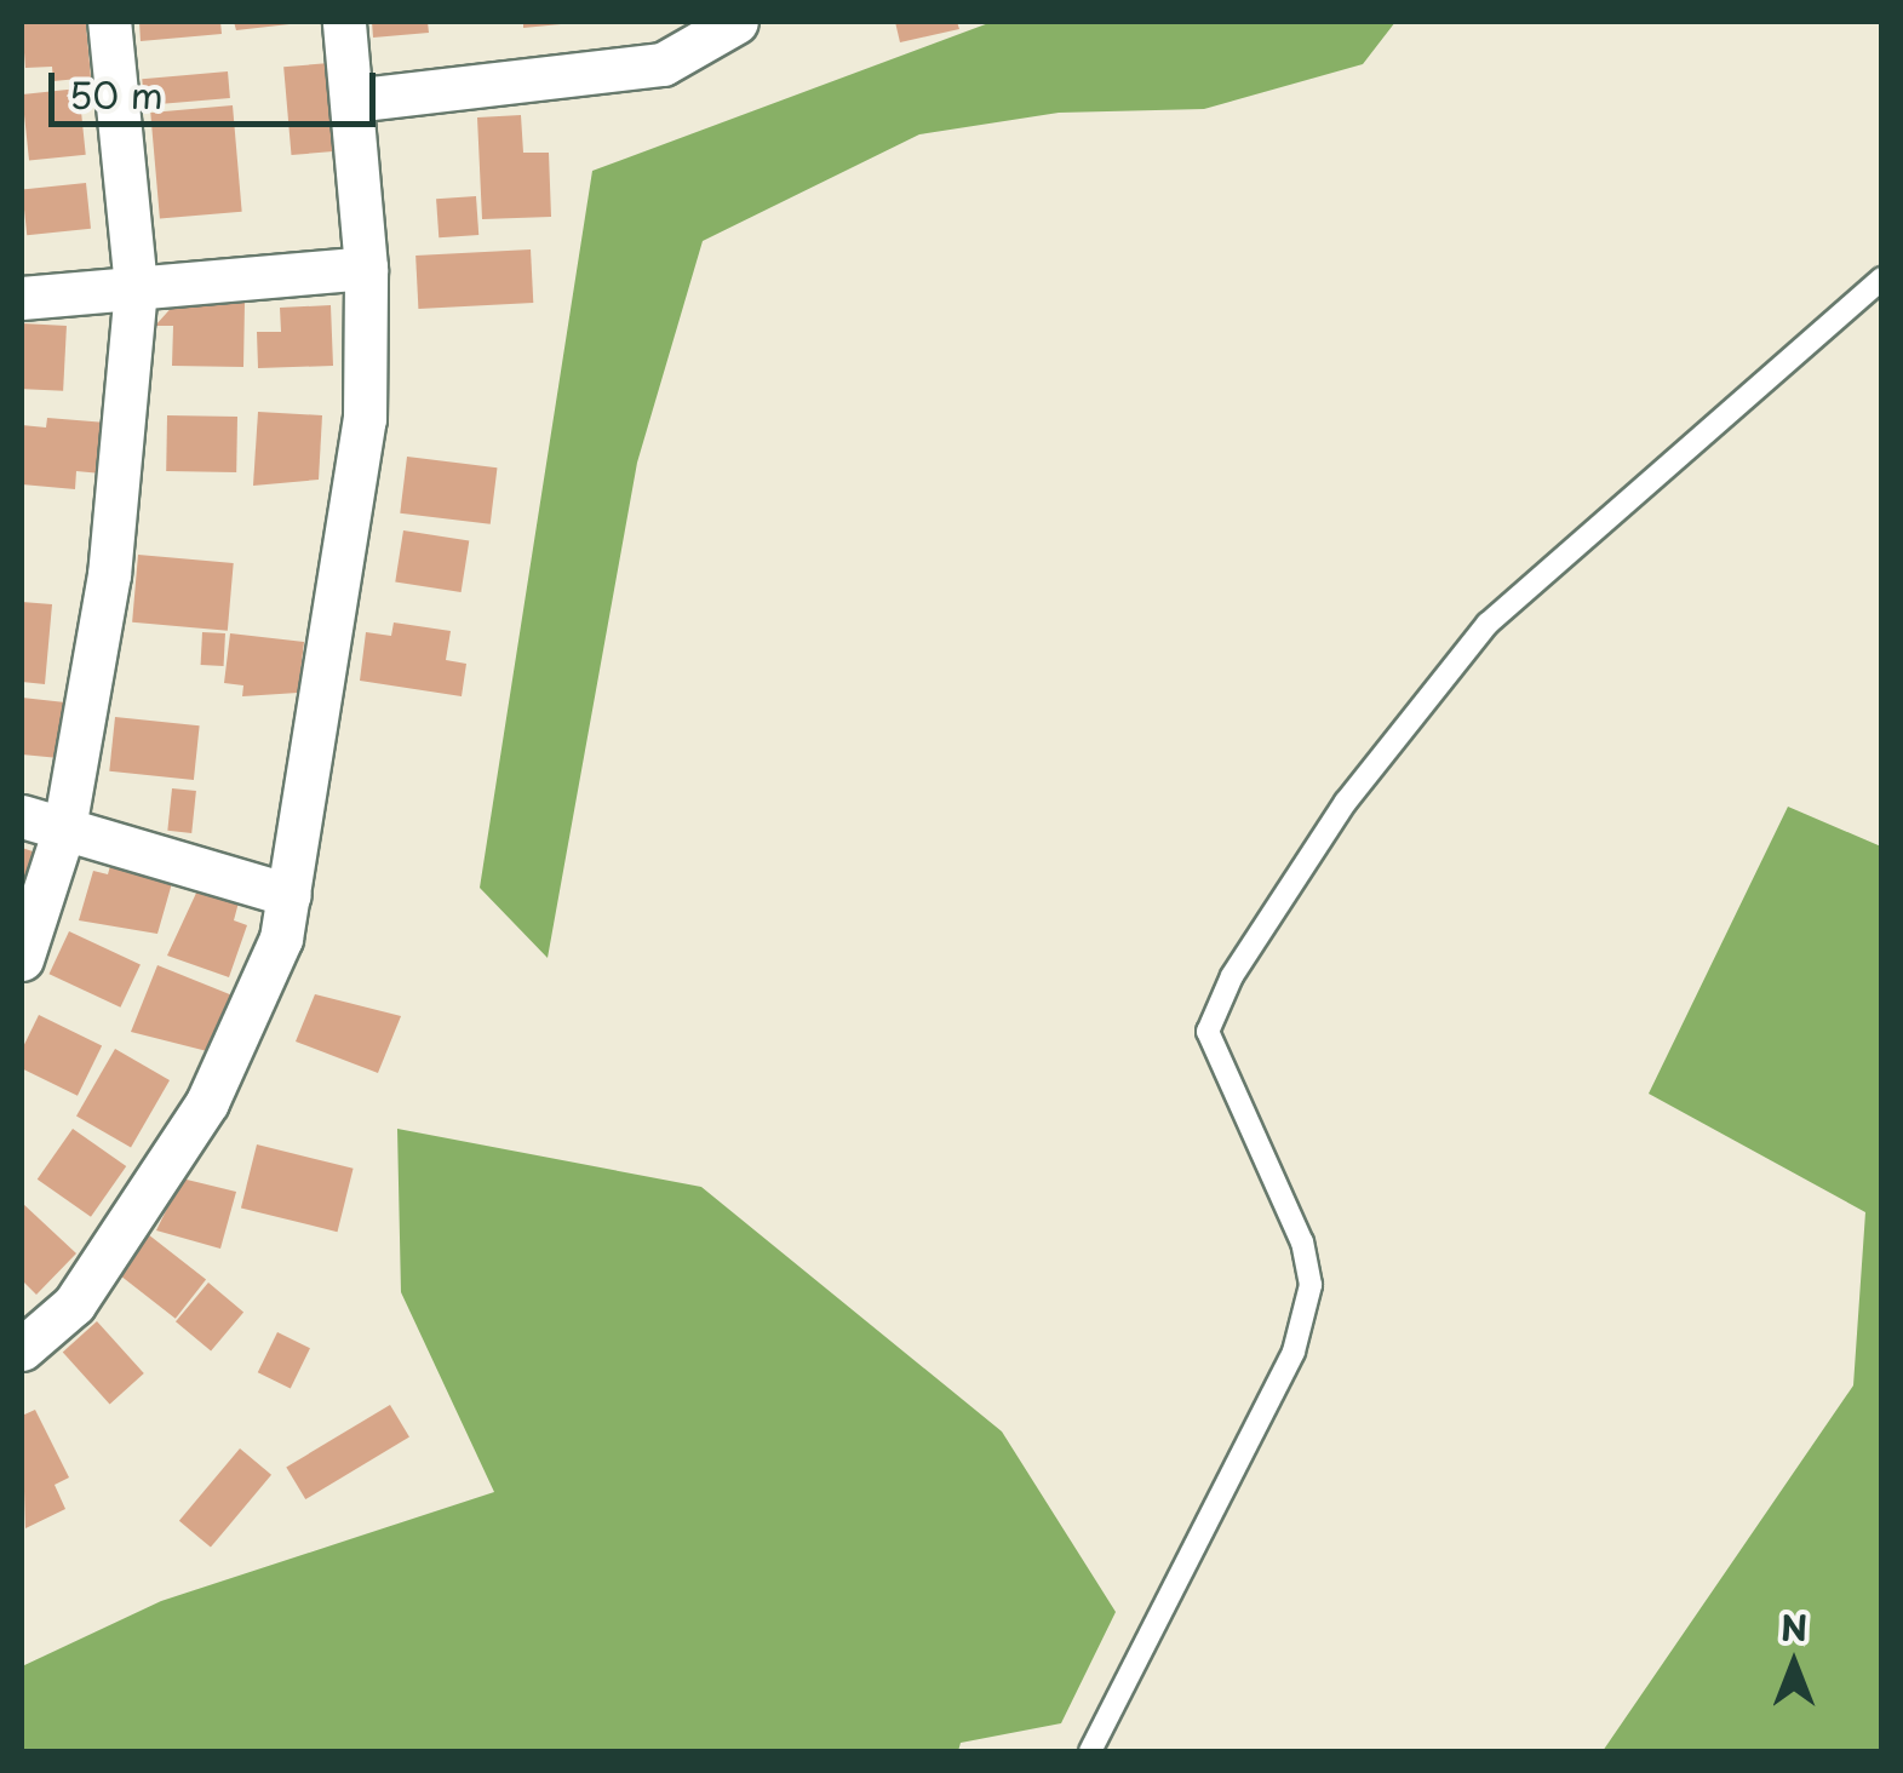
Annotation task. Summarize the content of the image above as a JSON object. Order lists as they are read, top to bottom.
{
  "scale_bar": "50 m",
  "north": "top"
}
